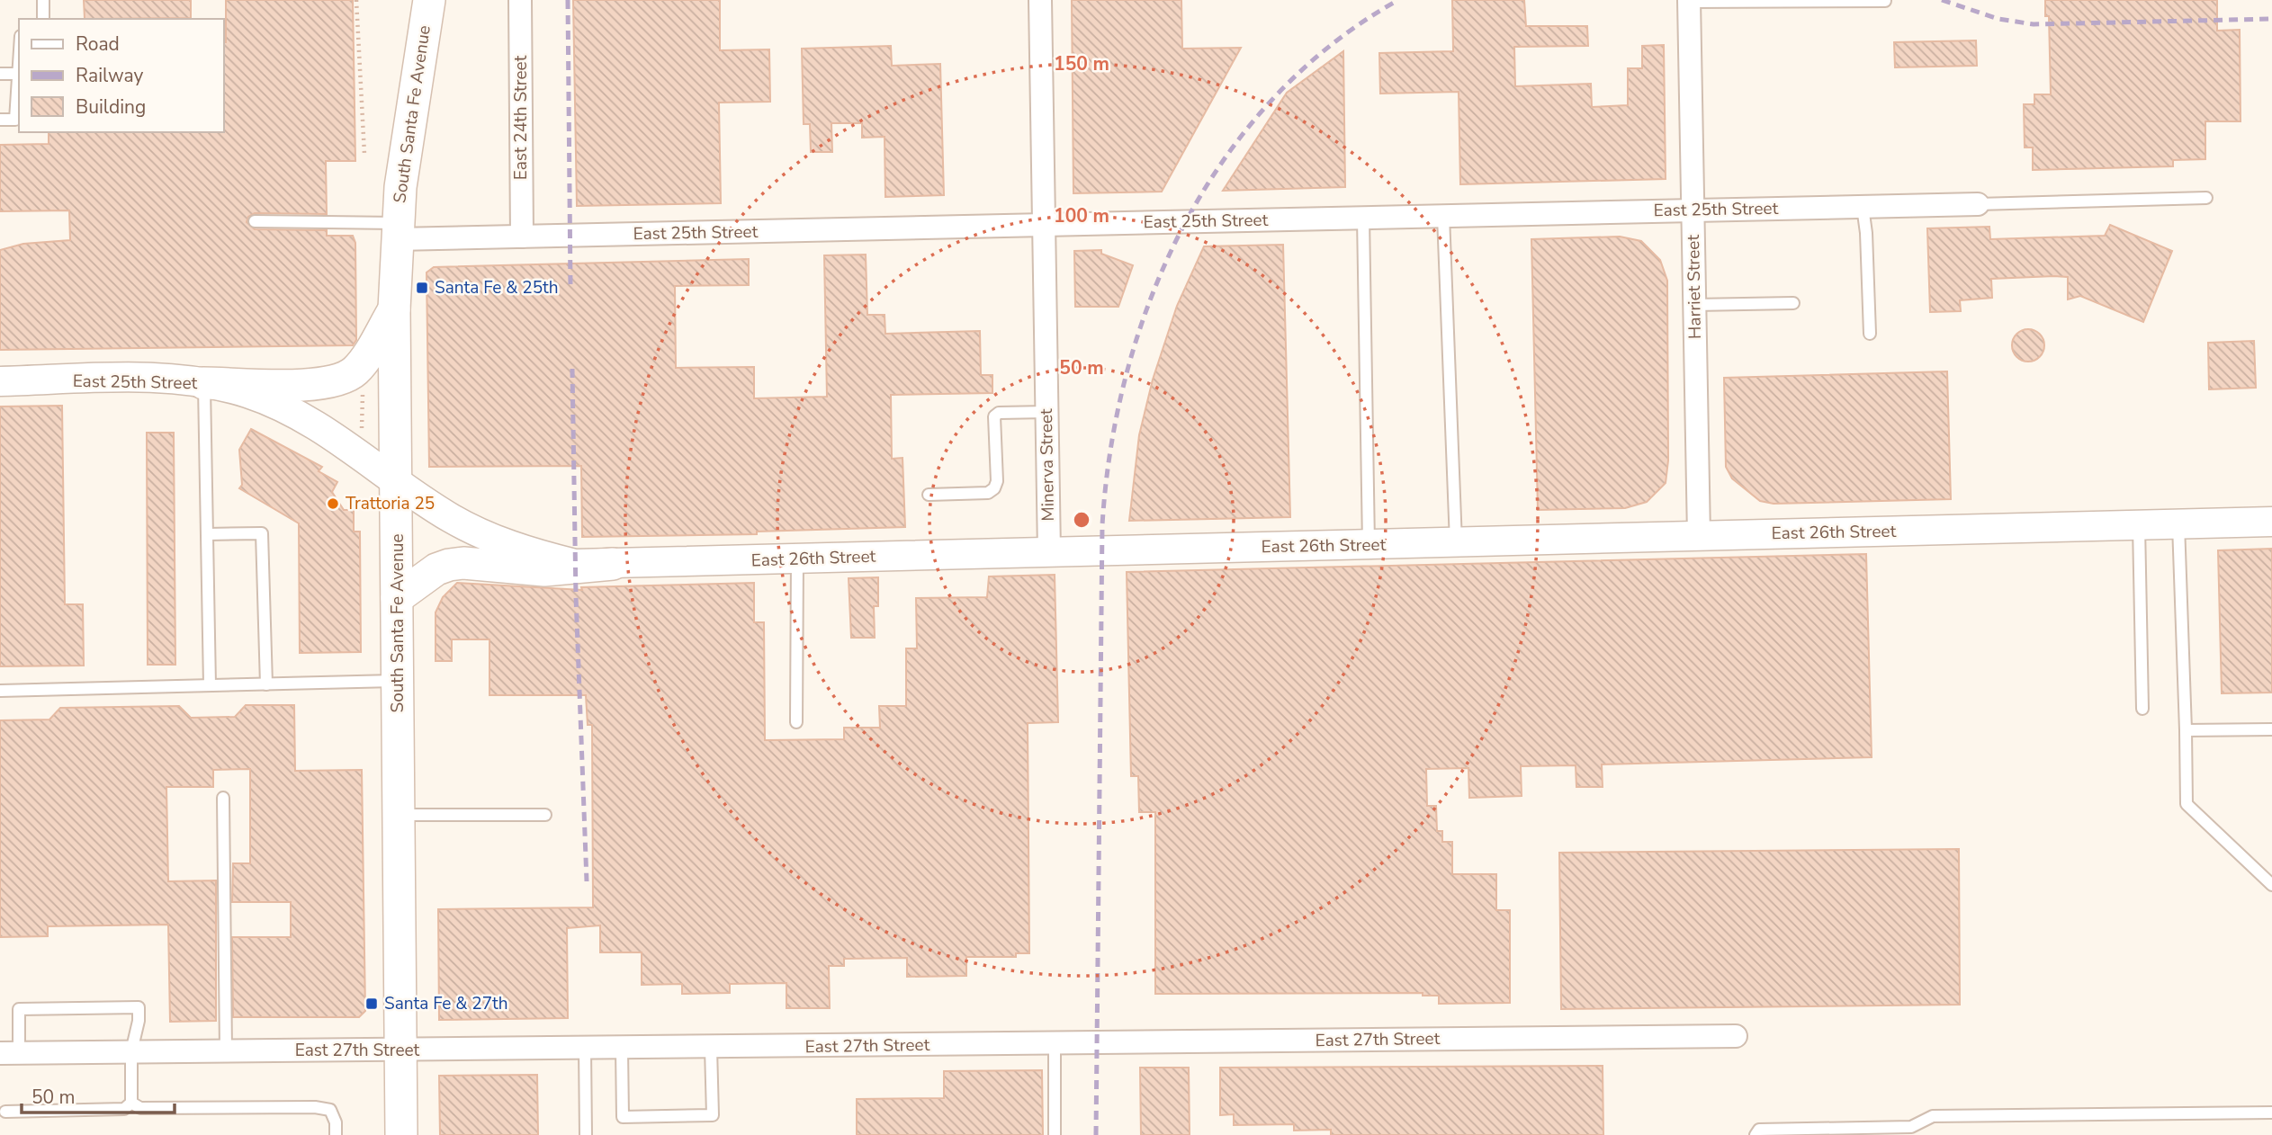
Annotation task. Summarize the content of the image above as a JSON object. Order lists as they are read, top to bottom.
{
  "streets": {
    "main road": ["South Santa Fe Avenue"],
    "street": [
      "East 24th Street",
      "East 25th Street",
      "Harriet Street",
      "Minerva Street",
      "East 26th Street",
      "East 27th Street"
    ]
  },
  "crossings": [
    ["South Santa Fe Avenue", "East 25th Street"],
    ["South Santa Fe Avenue", "East 26th Street"],
    ["South Santa Fe Avenue", "East 27th Street"],
    ["East 24th Street", "East 25th Street"],
    ["East 25th Street", "Harriet Street"],
    ["East 25th Street", "Minerva Street"],
    ["East 25th Street", "East 26th Street"],
    ["Harriet Street", "East 26th Street"],
    ["Minerva Street", "East 26th Street"]
  ],
  "places": {
    "transit": ["Santa Fe & 25th", "Santa Fe & 27th"],
    "other": ["Trattoria 25"]
  },
  "legend": ["Road", "Railway", "Building"],
  "scale_bar": "50 m",
  "rings": ["150 m", "100 m", "50 m"]
}
